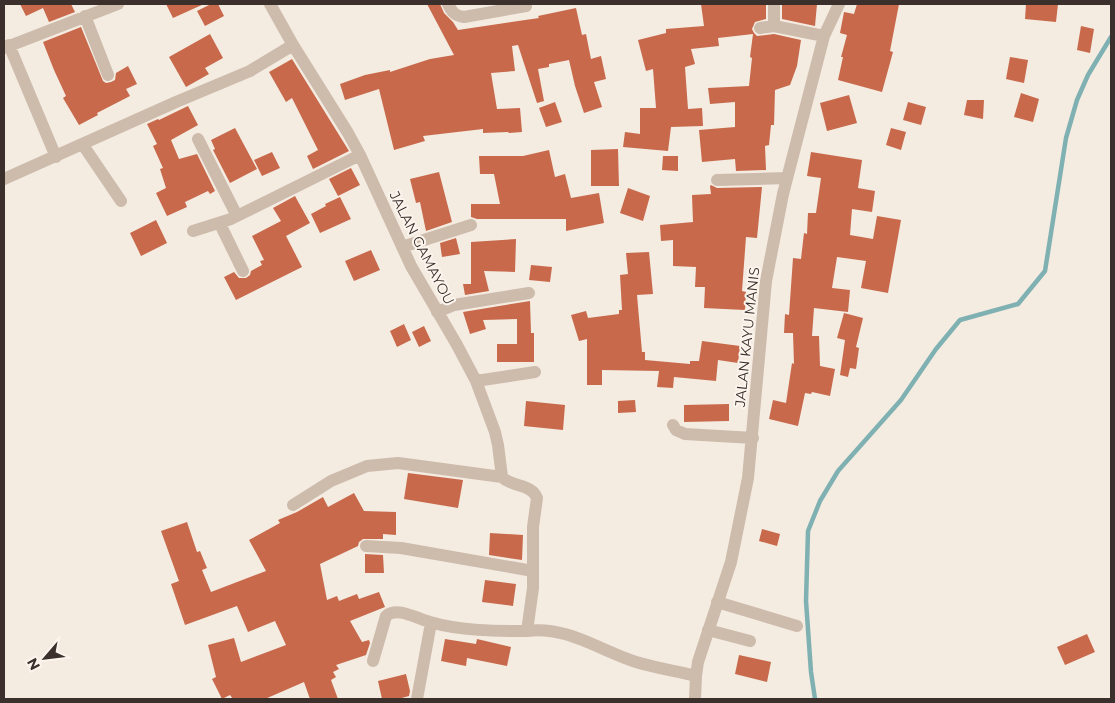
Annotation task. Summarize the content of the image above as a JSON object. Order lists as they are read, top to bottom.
{
  "streets": {
    "street": ["JALAN GAMAYOU", "JALAN KAYU MANIS"]
  },
  "north": "bottom left"
}
